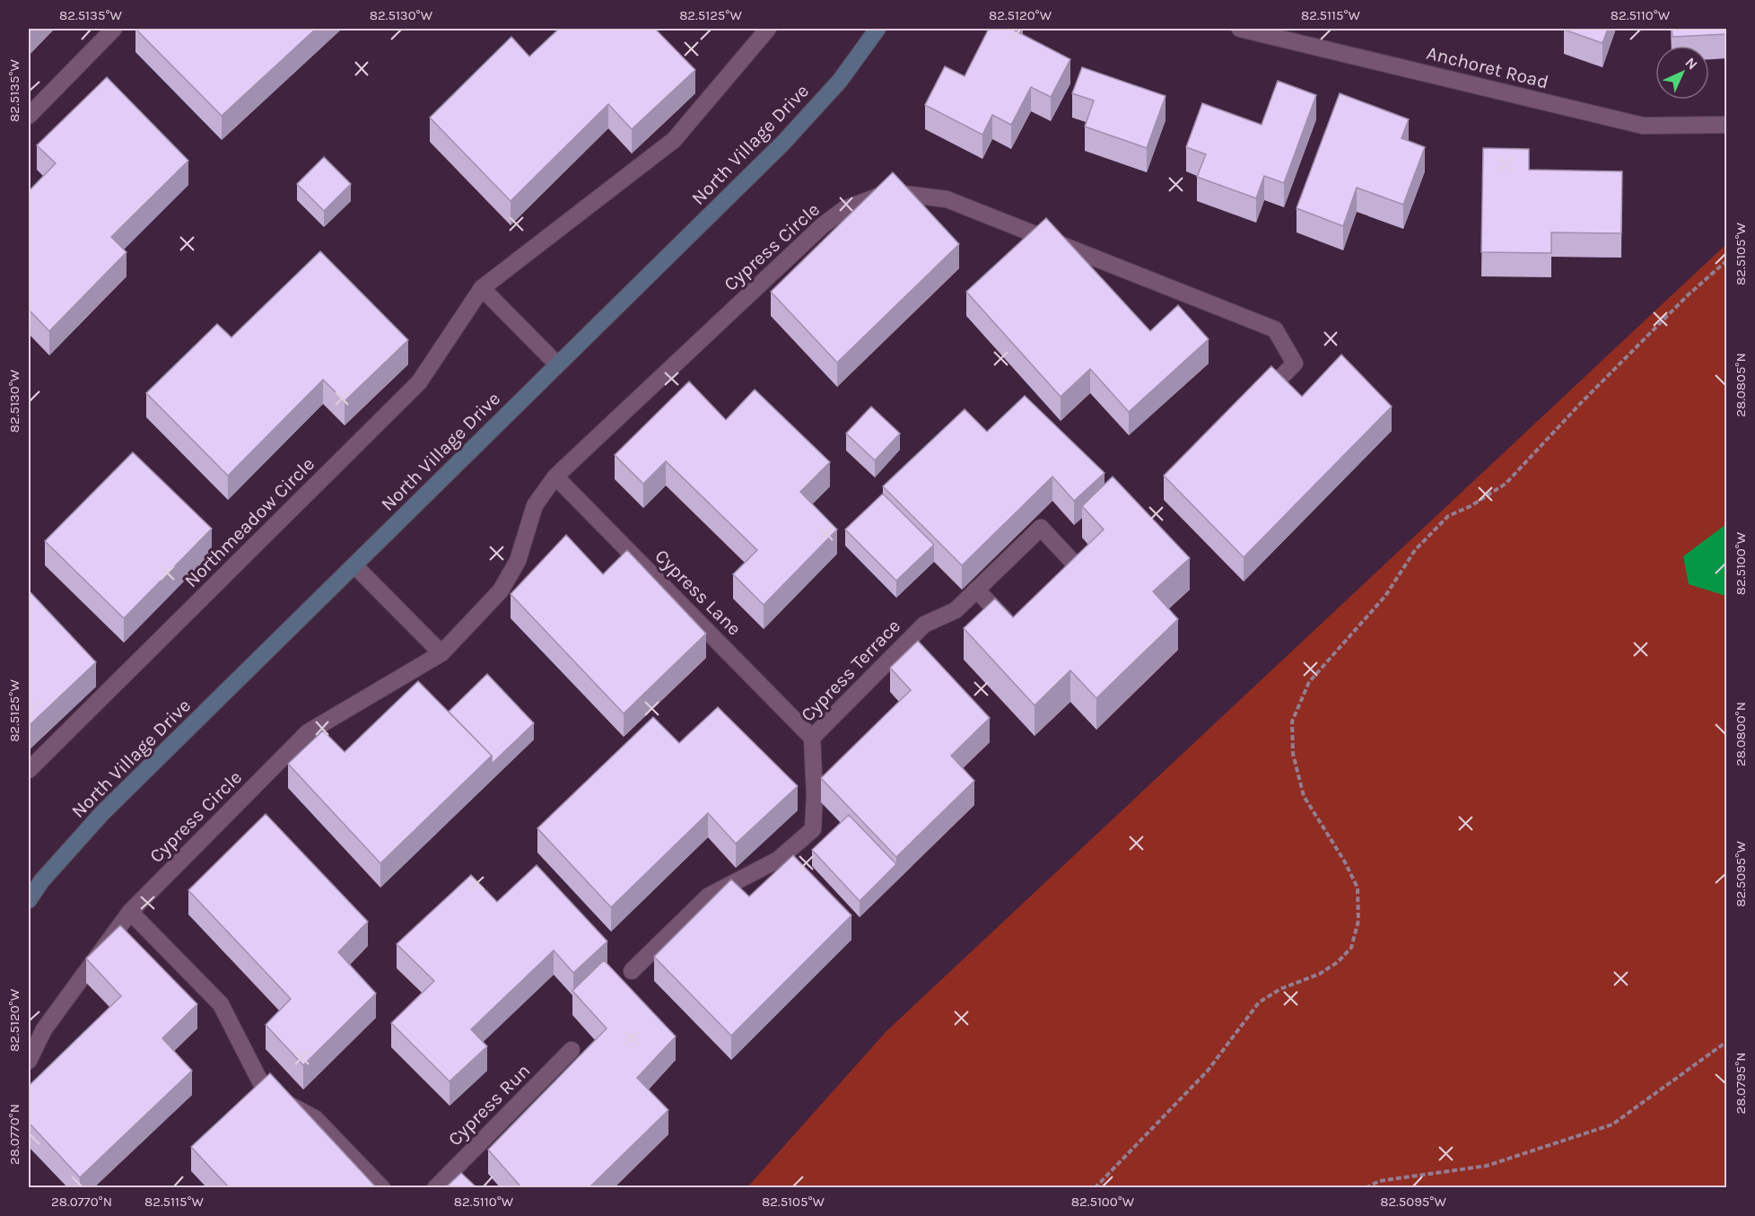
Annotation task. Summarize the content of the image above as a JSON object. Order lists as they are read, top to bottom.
{
  "streets": {
    "street": [
      "Anchoret Road",
      "North Village Drive",
      "Cypress Circle",
      "Northmeadow Circle",
      "Cypress Lane",
      "Cypress Terrace",
      "Cypress Run"
    ]
  },
  "crossings": [
    ["Cypress Circle", "Cypress Lane"],
    ["Cypress Lane", "Cypress Terrace"]
  ],
  "north": "top right",
  "coordinates": [
    "82.5135°W",
    "82.5130°W",
    "82.5125°W",
    "82.5120°W",
    "82.5115°W",
    "82.5110°W",
    "82.5105°W",
    "28.0805°N",
    "82.5100°W",
    "28.0800°N",
    "82.5095°W",
    "28.0795°N",
    "28.0770°N"
  ]
}
